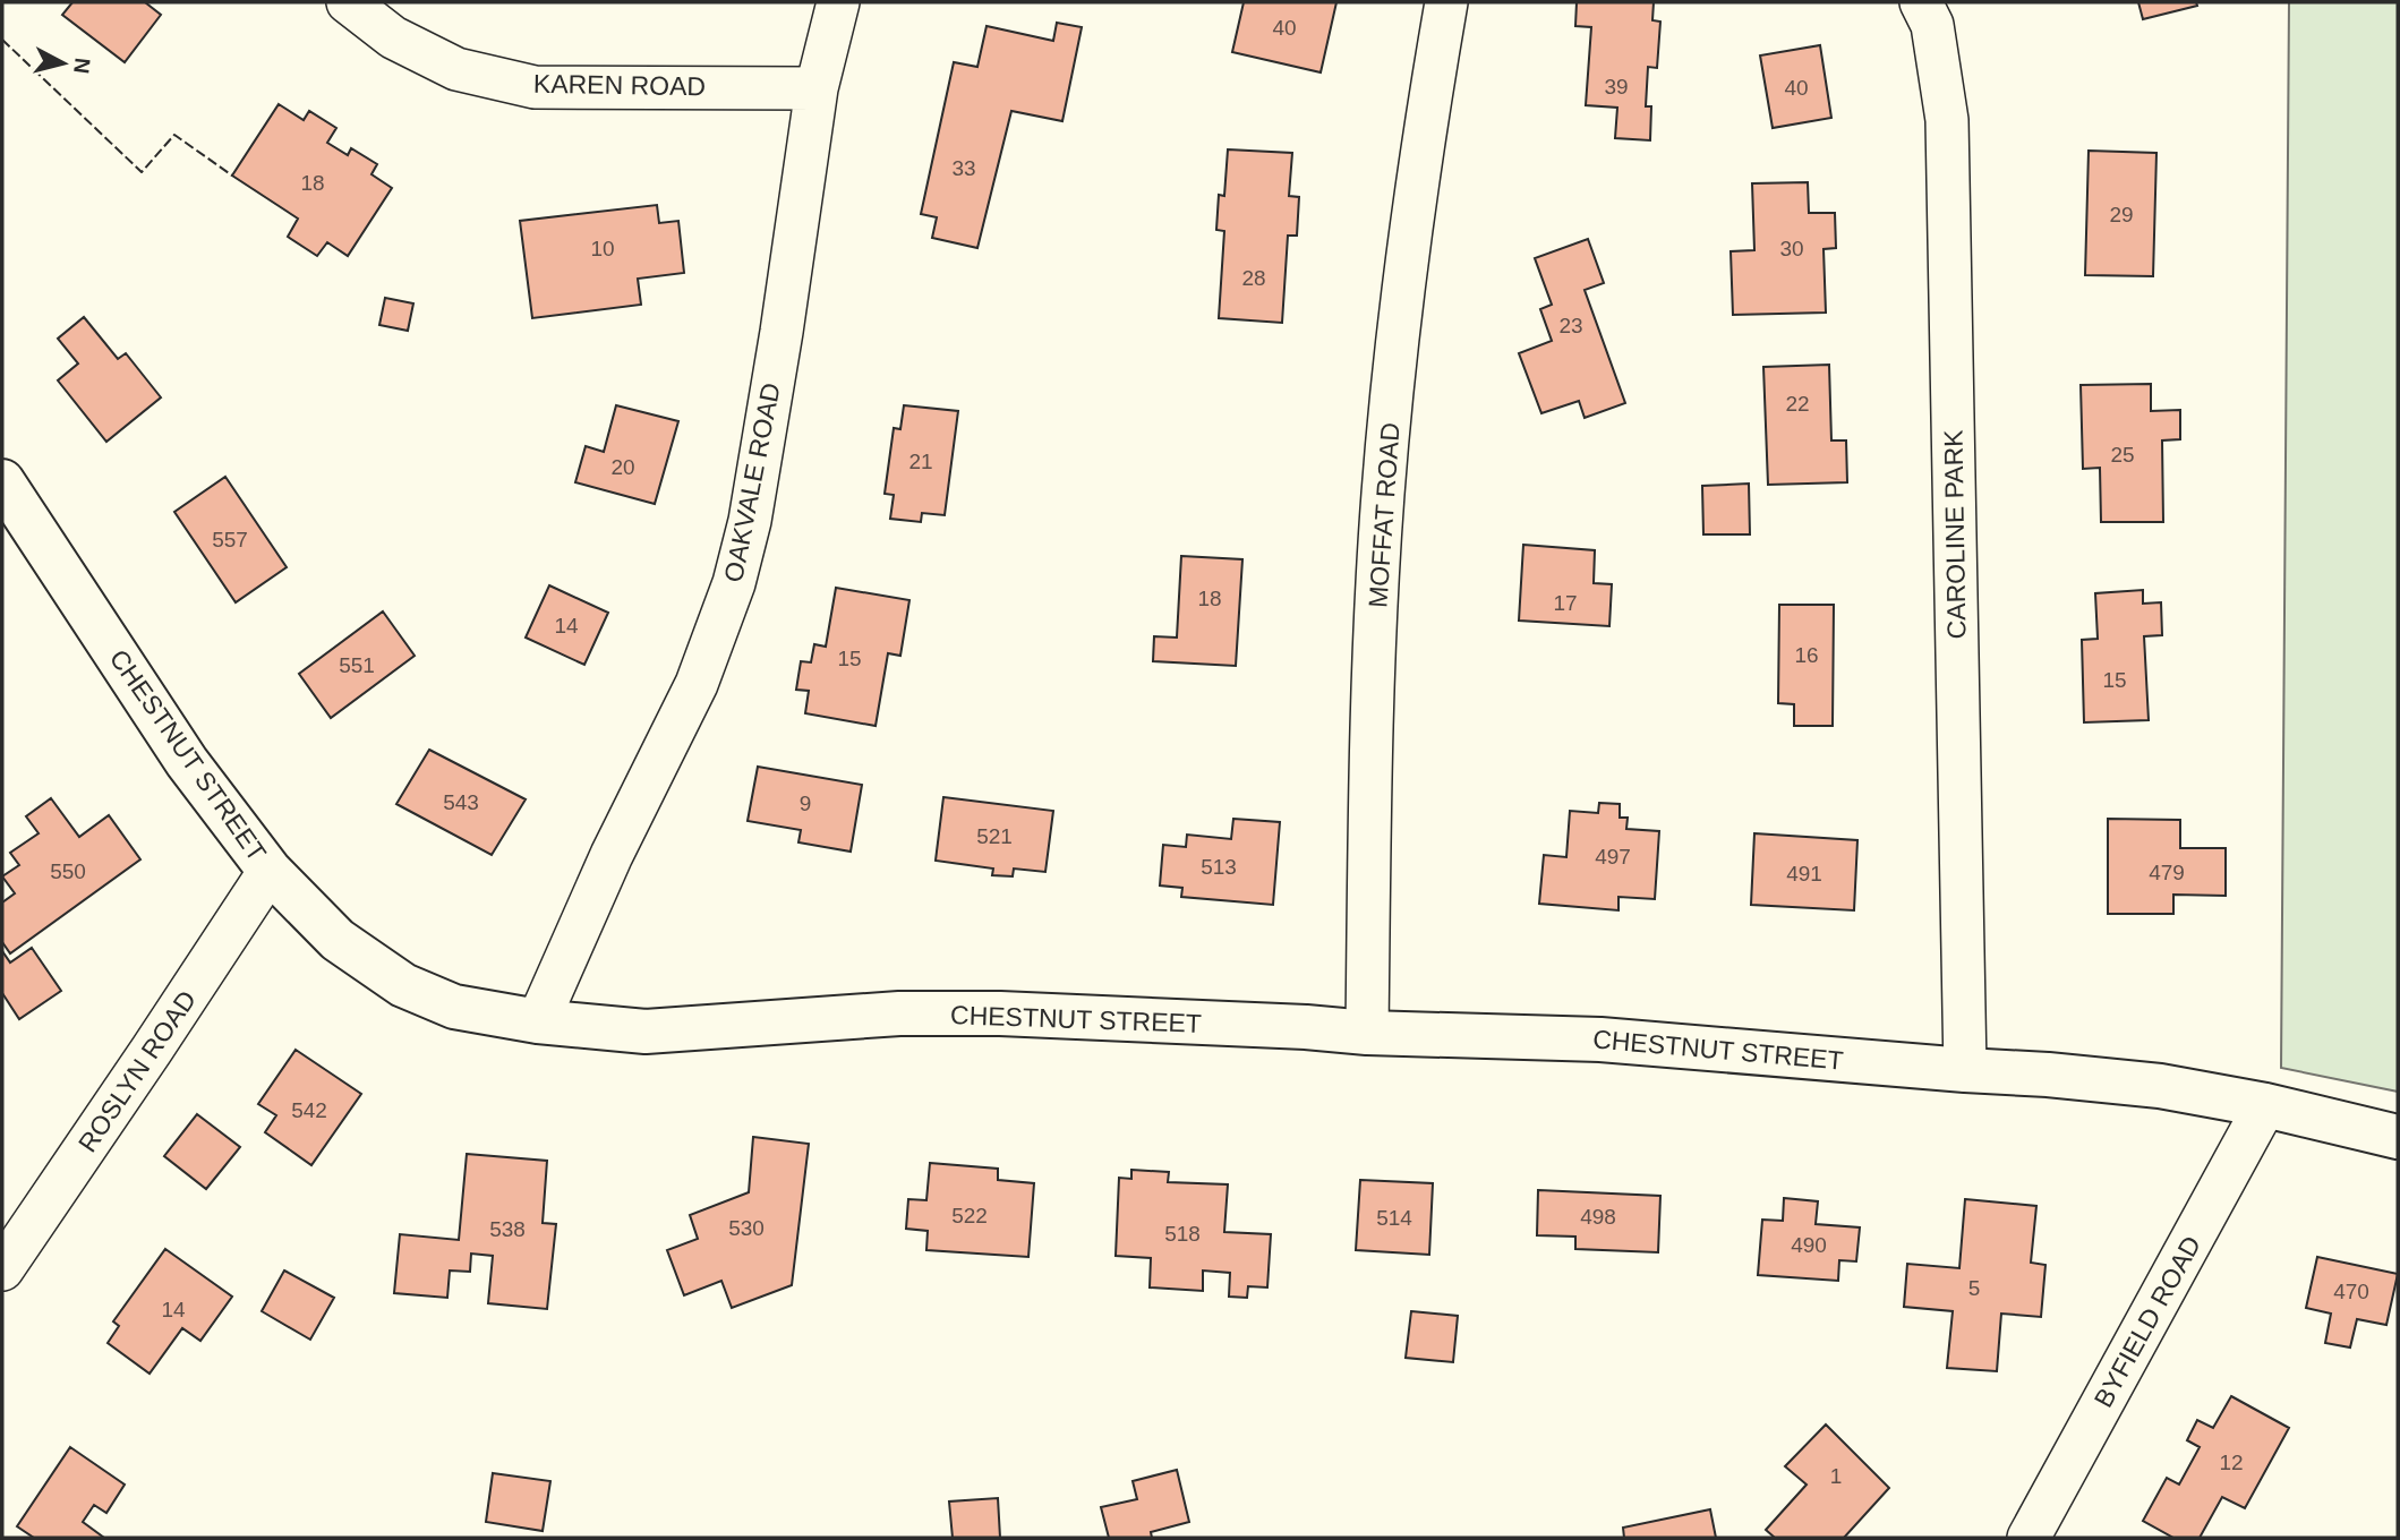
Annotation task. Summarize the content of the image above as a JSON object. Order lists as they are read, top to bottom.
{
  "streets": {
    "main road": ["CHESTNUT STREET"],
    "street": [
      "KAREN ROAD",
      "OAKVALE ROAD",
      "MOFFAT ROAD",
      "CAROLINE PARK",
      "ROSLYN ROAD",
      "BYFIELD ROAD"
    ]
  },
  "crossings": [
    ["KAREN ROAD", "OAKVALE ROAD"],
    ["OAKVALE ROAD", "CHESTNUT STREET"],
    ["MOFFAT ROAD", "CHESTNUT STREET"],
    ["CAROLINE PARK", "CHESTNUT STREET"],
    ["CHESTNUT STREET", "ROSLYN ROAD"],
    ["CHESTNUT STREET", "BYFIELD ROAD"]
  ],
  "house_numbers": [
    "40",
    "39",
    "40",
    "33",
    "18",
    "29",
    "10",
    "30",
    "28",
    "23",
    "22",
    "25",
    "21",
    "20",
    "557",
    "18",
    "17",
    "14",
    "16",
    "15",
    "551",
    "15",
    "543",
    "9",
    "521",
    "497",
    "513",
    "550",
    "479",
    "491",
    "542",
    "522",
    "498",
    "514",
    "530",
    "538",
    "518",
    "490",
    "5",
    "470",
    "14",
    "12",
    "1"
  ],
  "north": "right"
}
